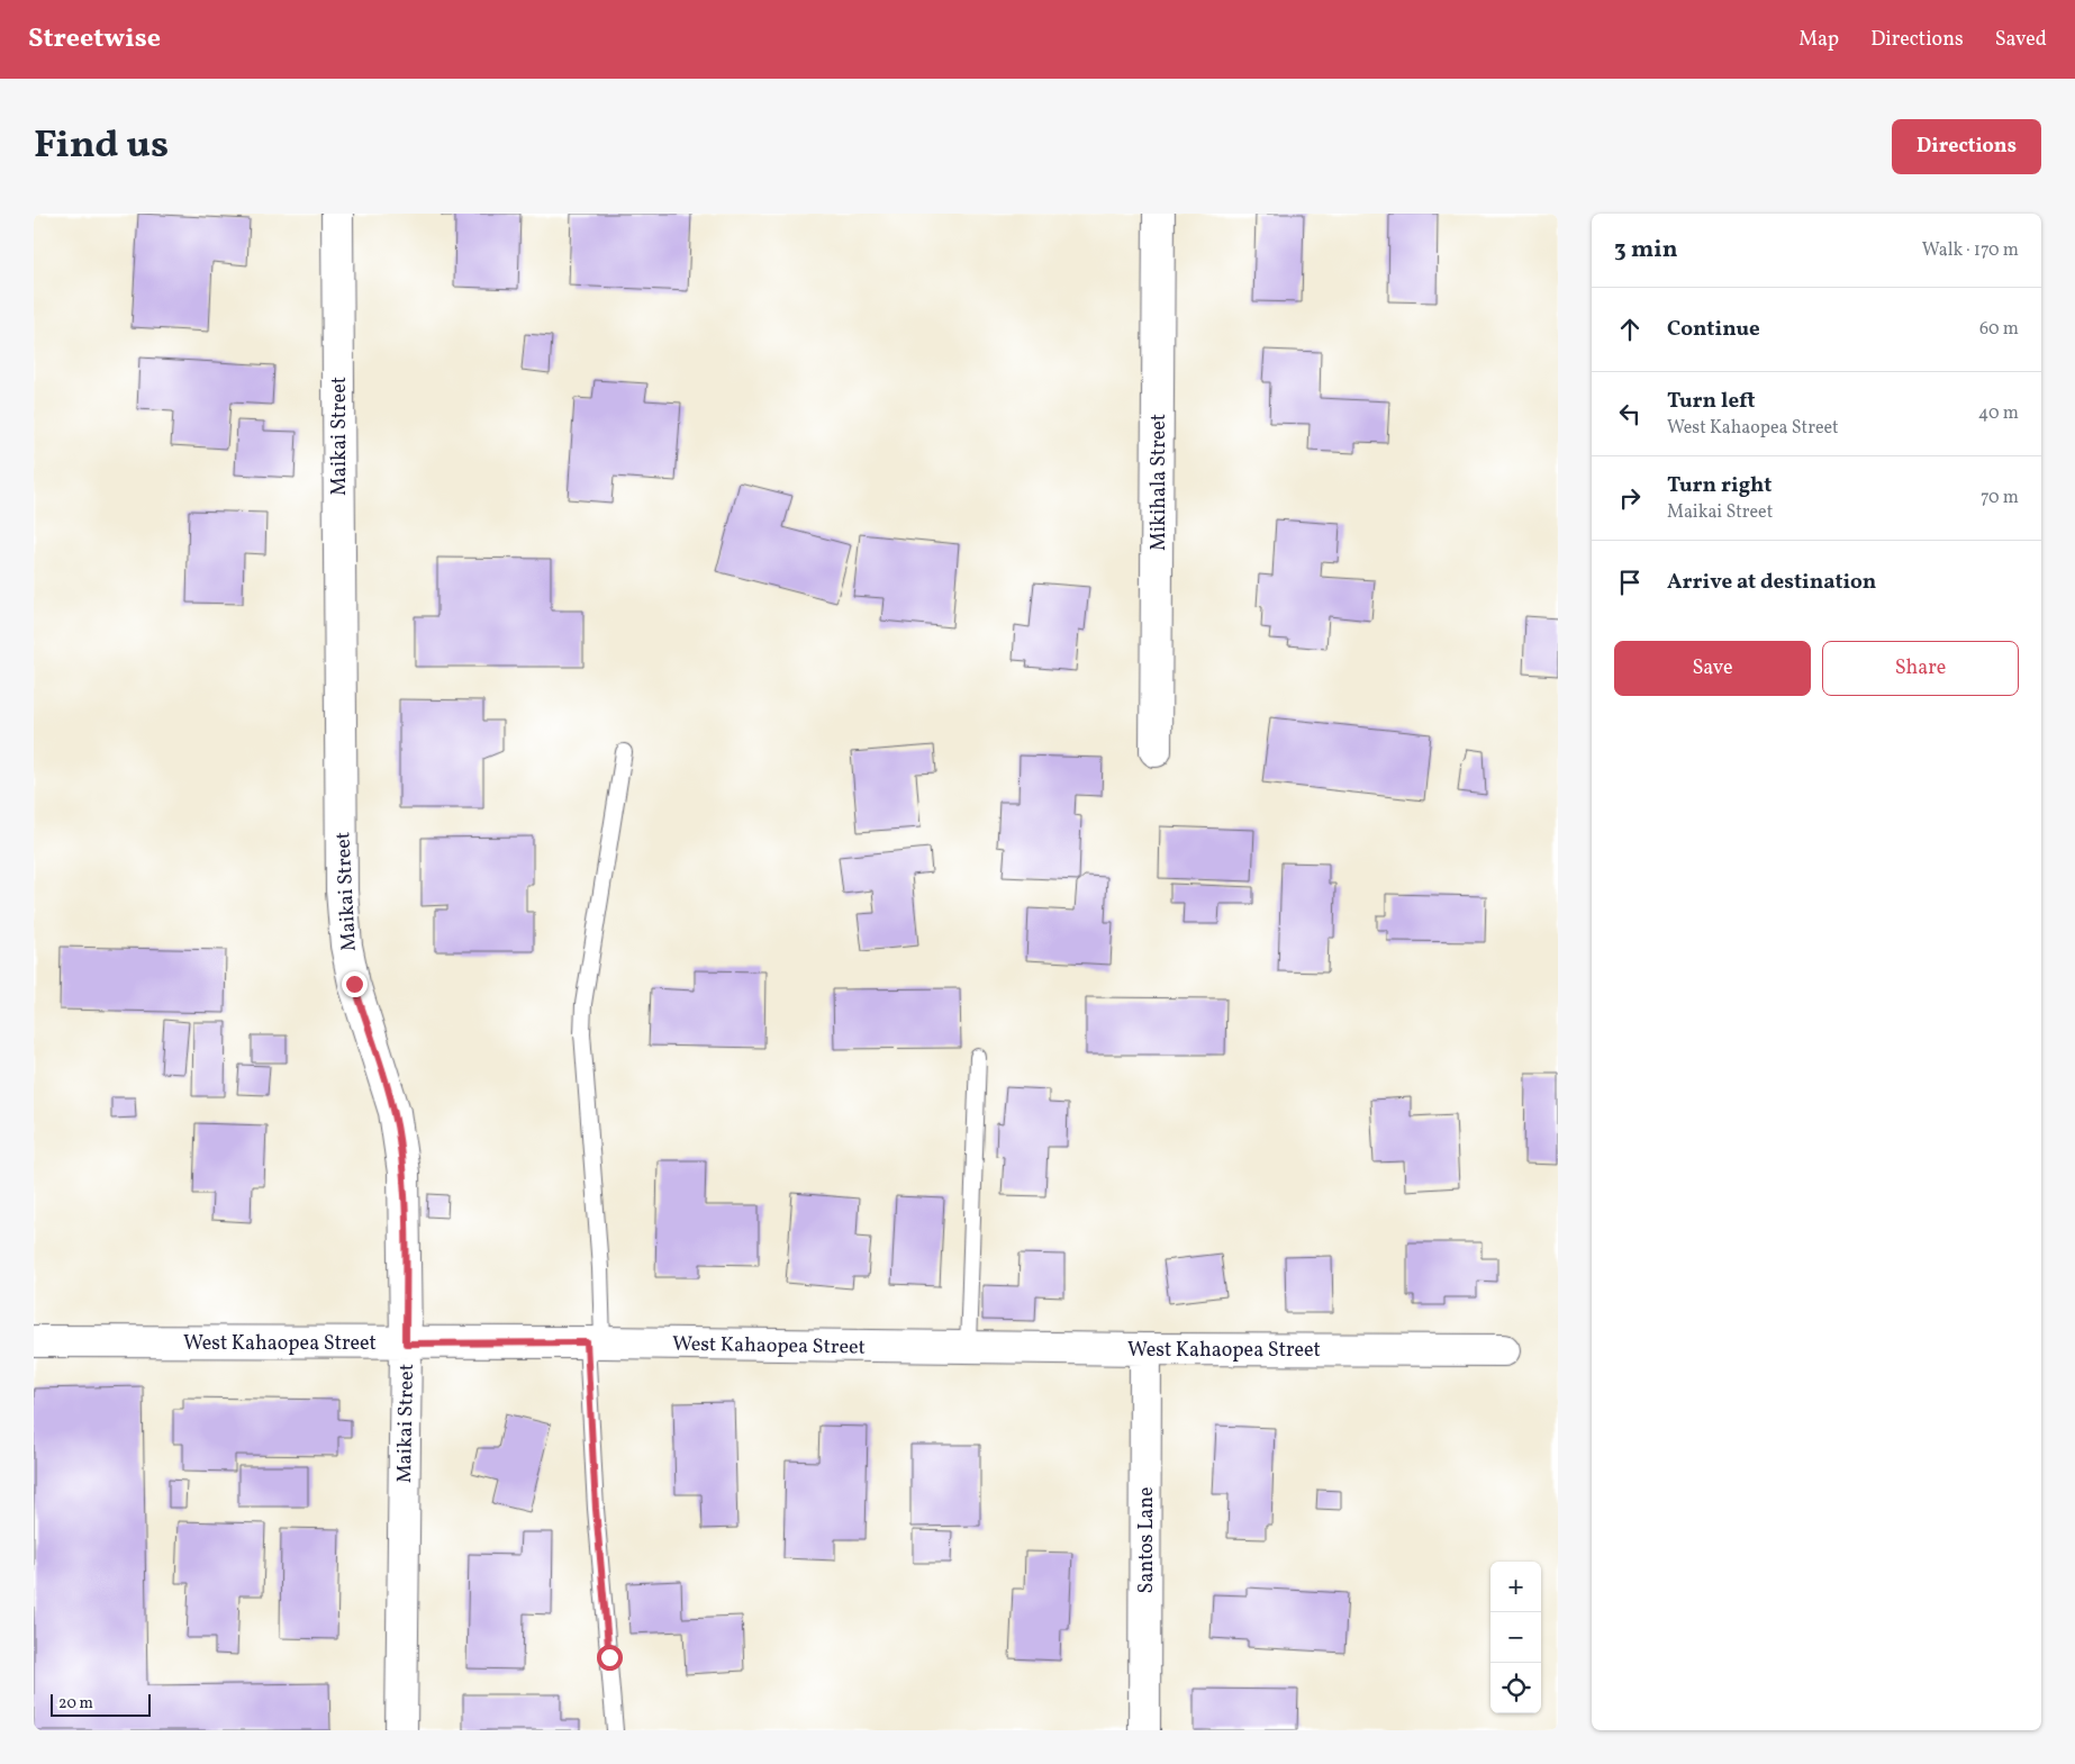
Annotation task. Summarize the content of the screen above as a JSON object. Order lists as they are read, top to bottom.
{
  "streets": {
    "street": [
      "Maikai Street",
      "Mikihala Street",
      "West Kahaopea Street",
      "Santos Lane"
    ]
  },
  "crossings": [
    ["Maikai Street", "West Kahaopea Street"],
    ["West Kahaopea Street", "Santos Lane"]
  ],
  "scale_bar": "20 m",
  "page": {
    "header": "Streetwise",
    "nav": ["Map", "Directions", "Saved"],
    "title": "Find us",
    "buttons": [
      "Directions",
      ["Save", "Share"]
    ],
    "heading": ["3 min", "Walk · 170 m"],
    "list": [
      ["Continue", "60 m"],
      ["Turn left", "West Kahaopea Street", "40 m"],
      ["Turn right", "Maikai Street", "70 m"],
      "Arrive at destination"
    ],
    "map_buttons": ["+", "−"],
    "scale": "20 m"
  }
}
